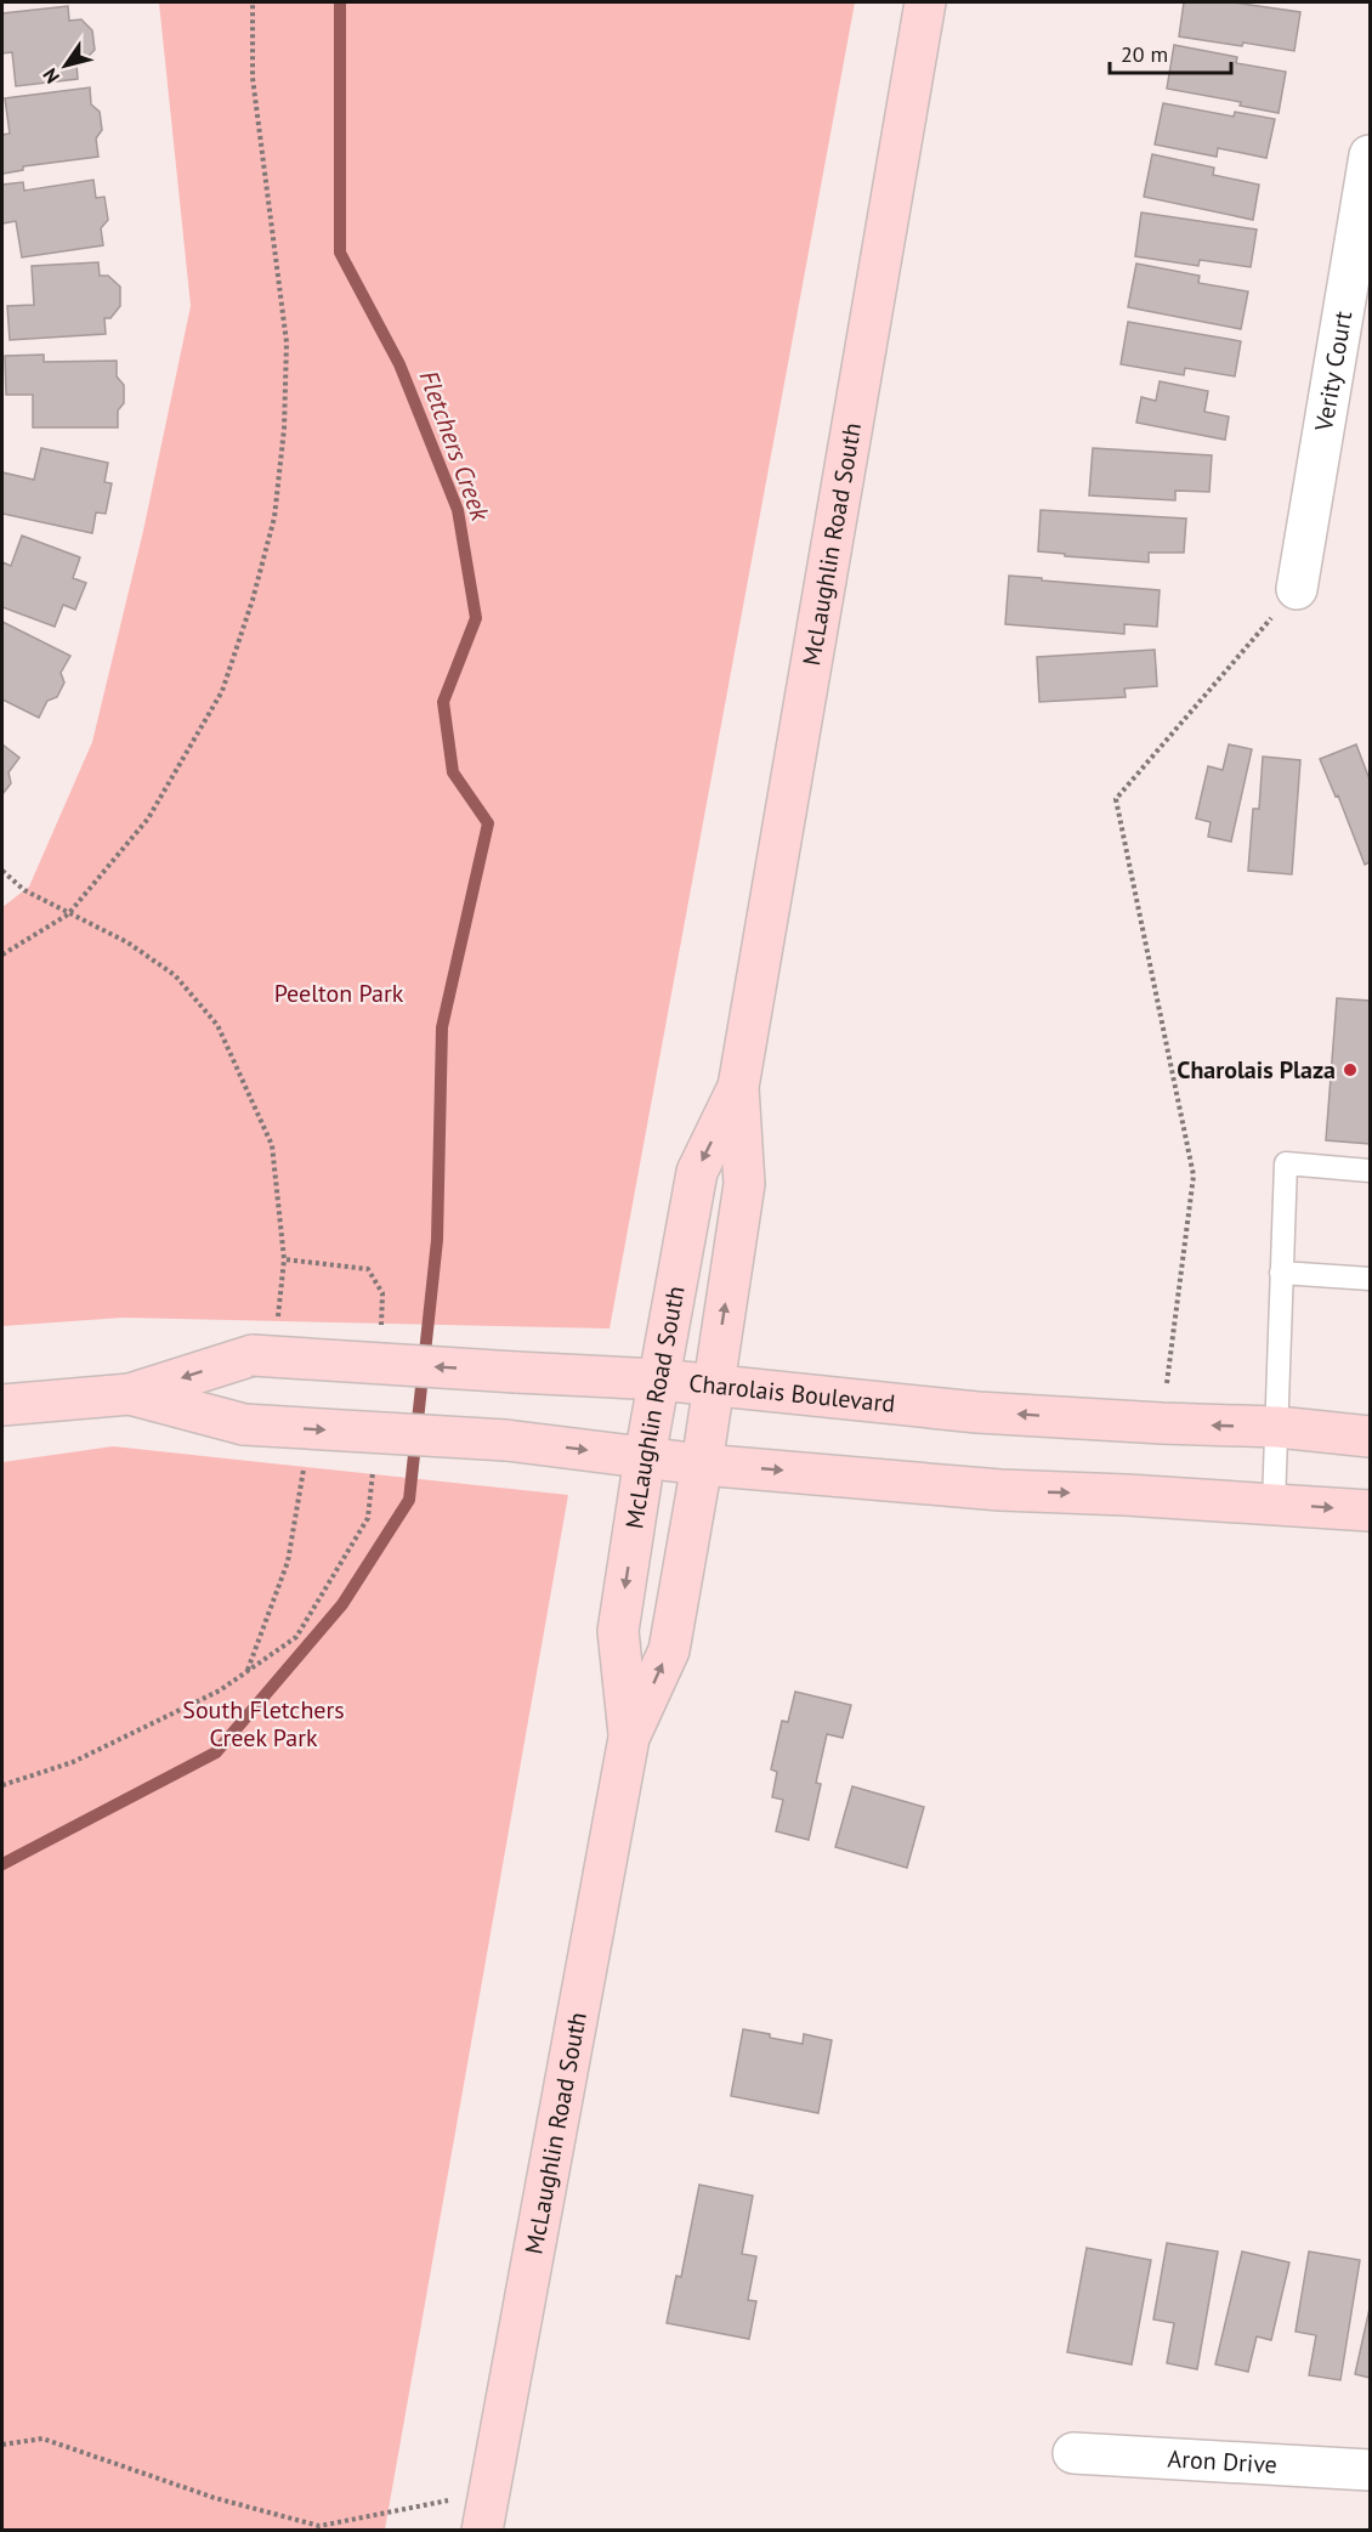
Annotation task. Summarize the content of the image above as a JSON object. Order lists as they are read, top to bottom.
{
  "streets": {
    "main road": ["McLaughlin Road South", "Charolais Boulevard"],
    "street": ["Verity Court", "Aron Drive"]
  },
  "crossings": [
    ["McLaughlin Road South", "Charolais Boulevard"]
  ],
  "water": ["Fletchers Creek"],
  "parks": ["Peelton Park", "South Fletchers Creek Park"],
  "places": ["Charolais Plaza"],
  "scale_bar": "20 m",
  "north": "bottom left"
}
